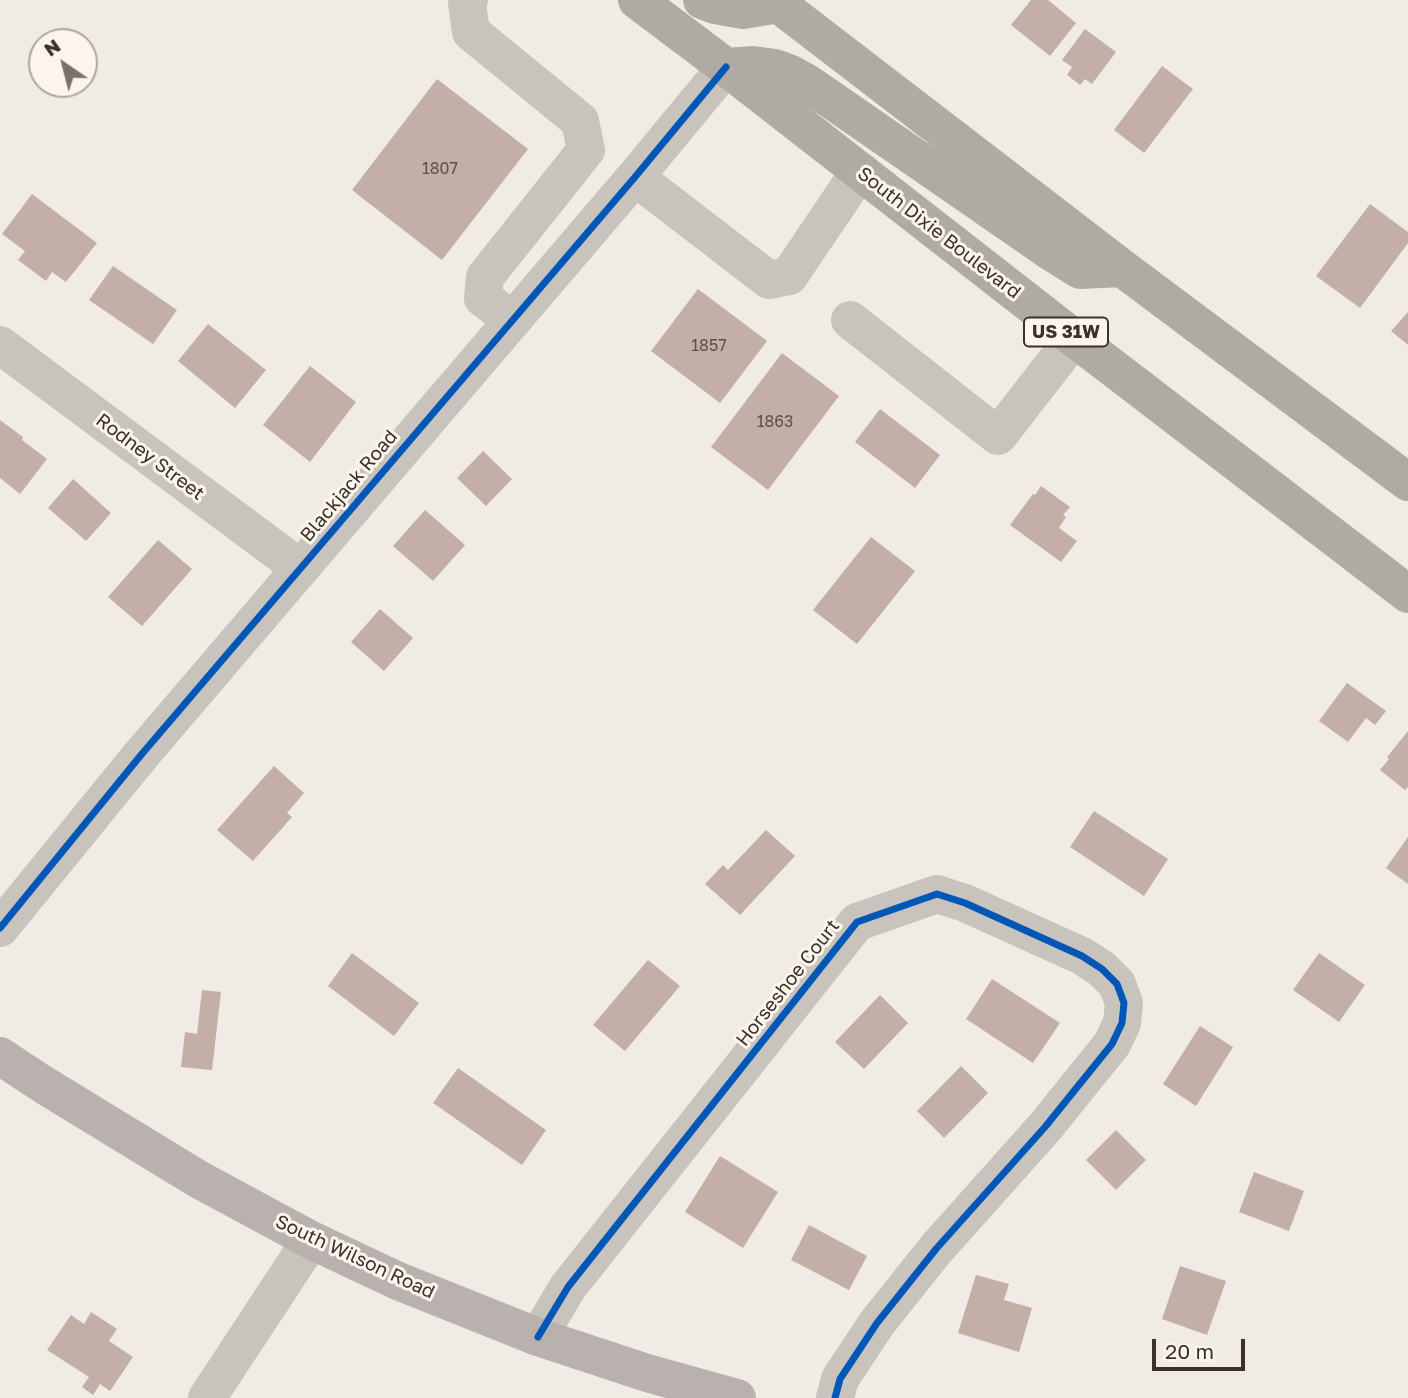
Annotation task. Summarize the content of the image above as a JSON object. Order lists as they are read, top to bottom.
{
  "streets": {
    "highway": ["South Dixie Boulevard", "US 31W"],
    "main road": ["South Wilson Road"],
    "street": ["Rodney Street", "Blackjack Road", "Horseshoe Court"]
  },
  "crossings": [
    ["South Dixie Boulevard", "Blackjack Road"],
    ["Rodney Street", "Blackjack Road"],
    ["Horseshoe Court", "South Wilson Road"]
  ],
  "house_numbers": ["1807", "1857", "1863"],
  "scale_bar": "20 m",
  "north": "top left"
}
